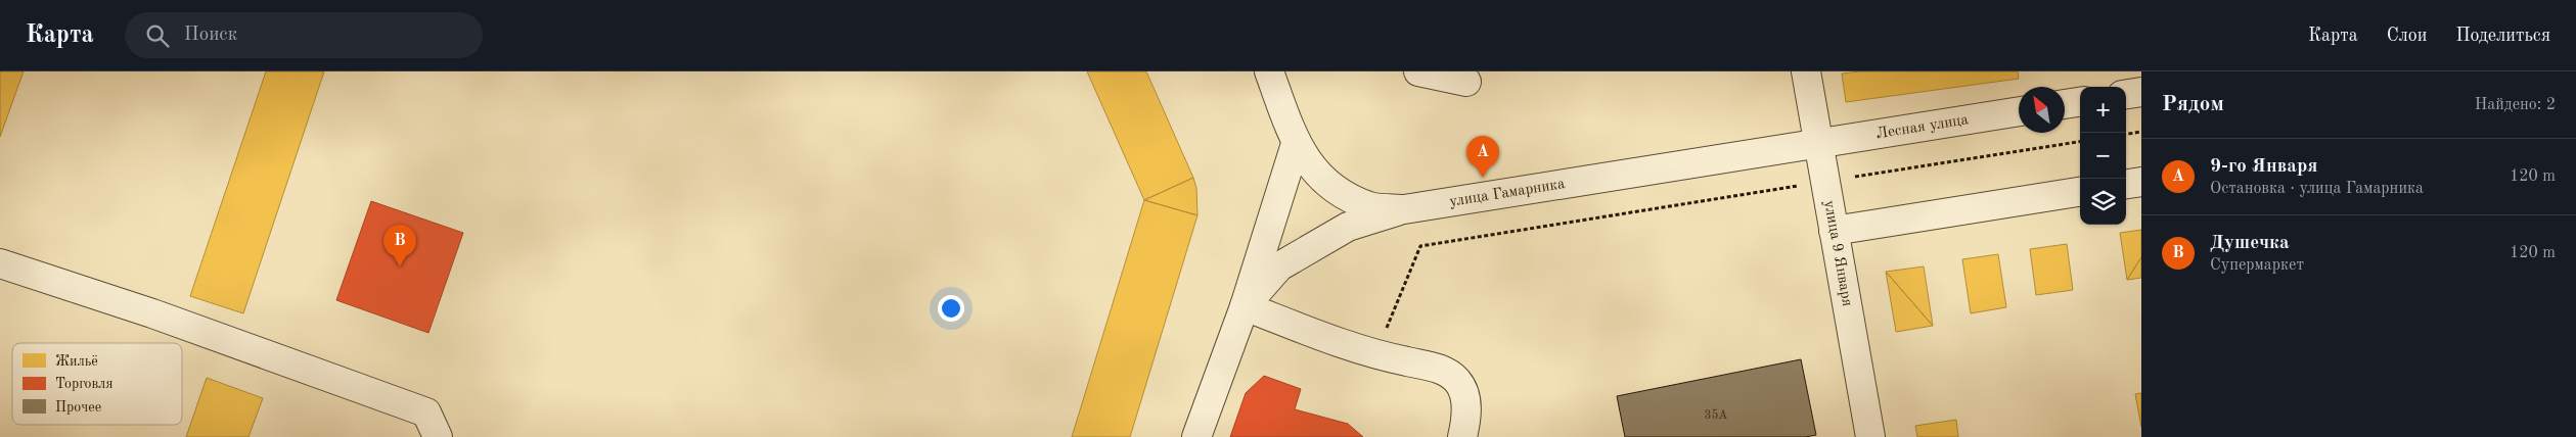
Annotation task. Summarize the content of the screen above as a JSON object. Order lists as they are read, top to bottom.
{
  "streets": {
    "street": ["Лесная улица", "улица Гамарника", "улица 9 Января"]
  },
  "crossings": [
    ["Лесная улица", "улица Гамарника"],
    ["Лесная улица", "улица 9 Января"],
    ["улица Гамарника", "улица 9 Января"]
  ],
  "house_numbers": ["35А"],
  "legend": ["Жильё", "Торговля", "Прочее"],
  "north": "top left",
  "page": {
    "header": "Карта",
    "search": "Поиск",
    "nav": ["Карта", "Слои", "Поделиться"],
    "heading": ["Рядом", "Найдено: 2"],
    "map_buttons": ["+", "−"],
    "pins": ["A", "B"],
    "list": [
      {
        "mark": "A",
        "name": "9-го Января",
        "note": "Остановка · улица Гамарника",
        "value": "120 m"
      },
      {
        "mark": "B",
        "name": "Душечка",
        "note": "Супермаркет",
        "value": "120 m"
      }
    ]
  }
}
